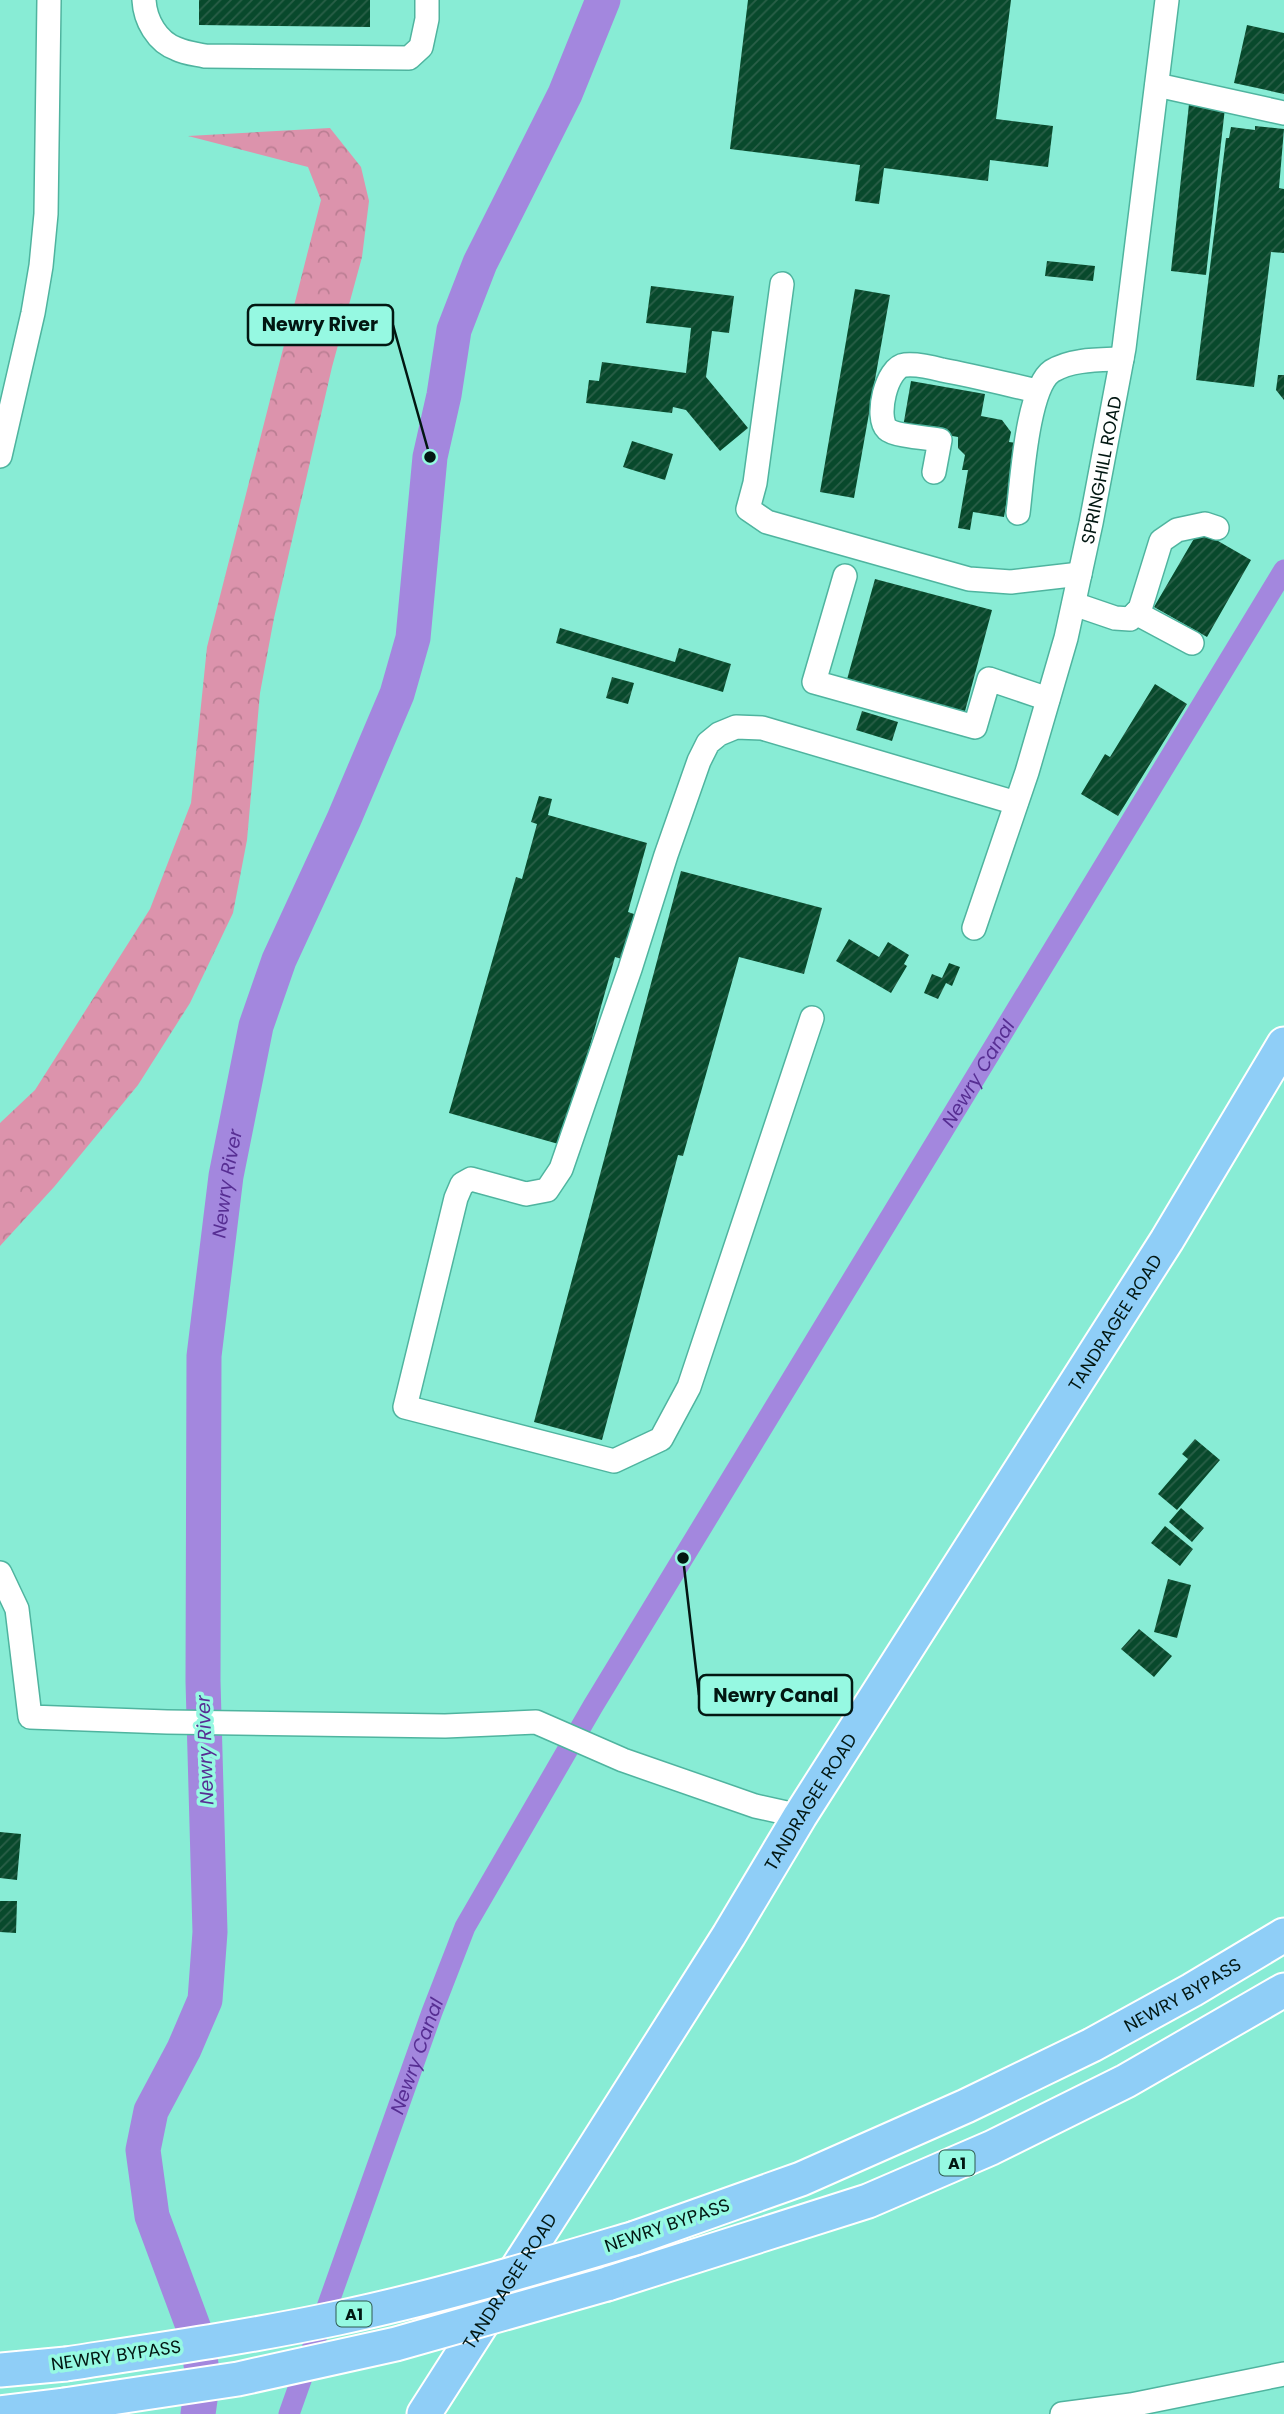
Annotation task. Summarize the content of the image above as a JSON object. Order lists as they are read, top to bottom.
{
  "streets": {
    "highway": ["TANDRAGEE ROAD", "NEWRY BYPASS", "A1"],
    "street": ["SPRINGHILL ROAD"]
  },
  "water": ["Newry Canal", "Newry River"],
  "places": ["Newry River", "Newry Canal"]
}
